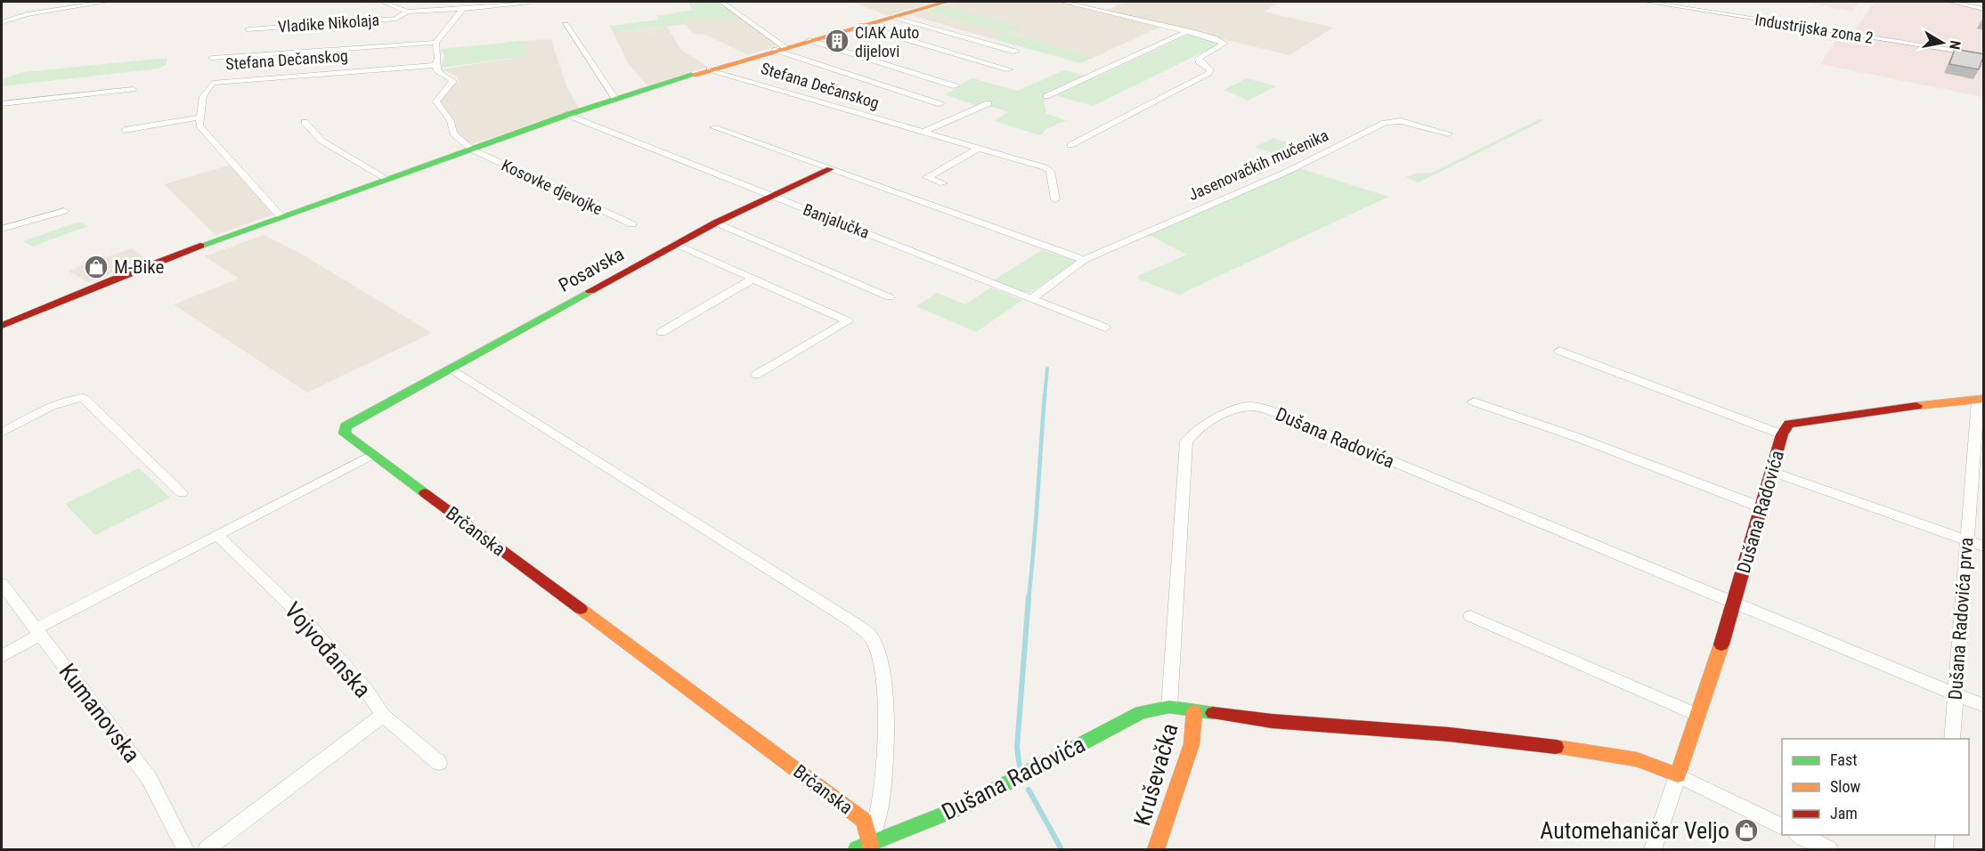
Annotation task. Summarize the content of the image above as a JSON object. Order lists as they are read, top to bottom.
{
  "streets": {
    "street": [
      "Vladike Nikolaja",
      "Industrijska zona 2",
      "Stefana Dečanskog",
      "Jasenovačkih mučenika",
      "Kosovke djevojke",
      "Banjalučka",
      "Posavska",
      "Dušana Radovića",
      "Brčanska",
      "Dušana Radovića prva",
      "Vojvođanska",
      "Kumanovska",
      "Kruševačka"
    ]
  },
  "crossings": [
    ["Stefana Dečanskog", "Kosovke djevojke"],
    ["Stefana Dečanskog", "Banjalučka"],
    ["Jasenovačkih mučenika", "Banjalučka"],
    ["Posavska", "Brčanska"],
    ["Dušana Radovića", "Brčanska"],
    ["Dušana Radovića", "Kruševačka"]
  ],
  "places": {
    "building": ["CIAK Auto dijelovi"],
    "shop": ["M-Bike", "Automehaničar Veljo"]
  },
  "legend": ["Fast", "Slow", "Jam"],
  "north": "right"
}
